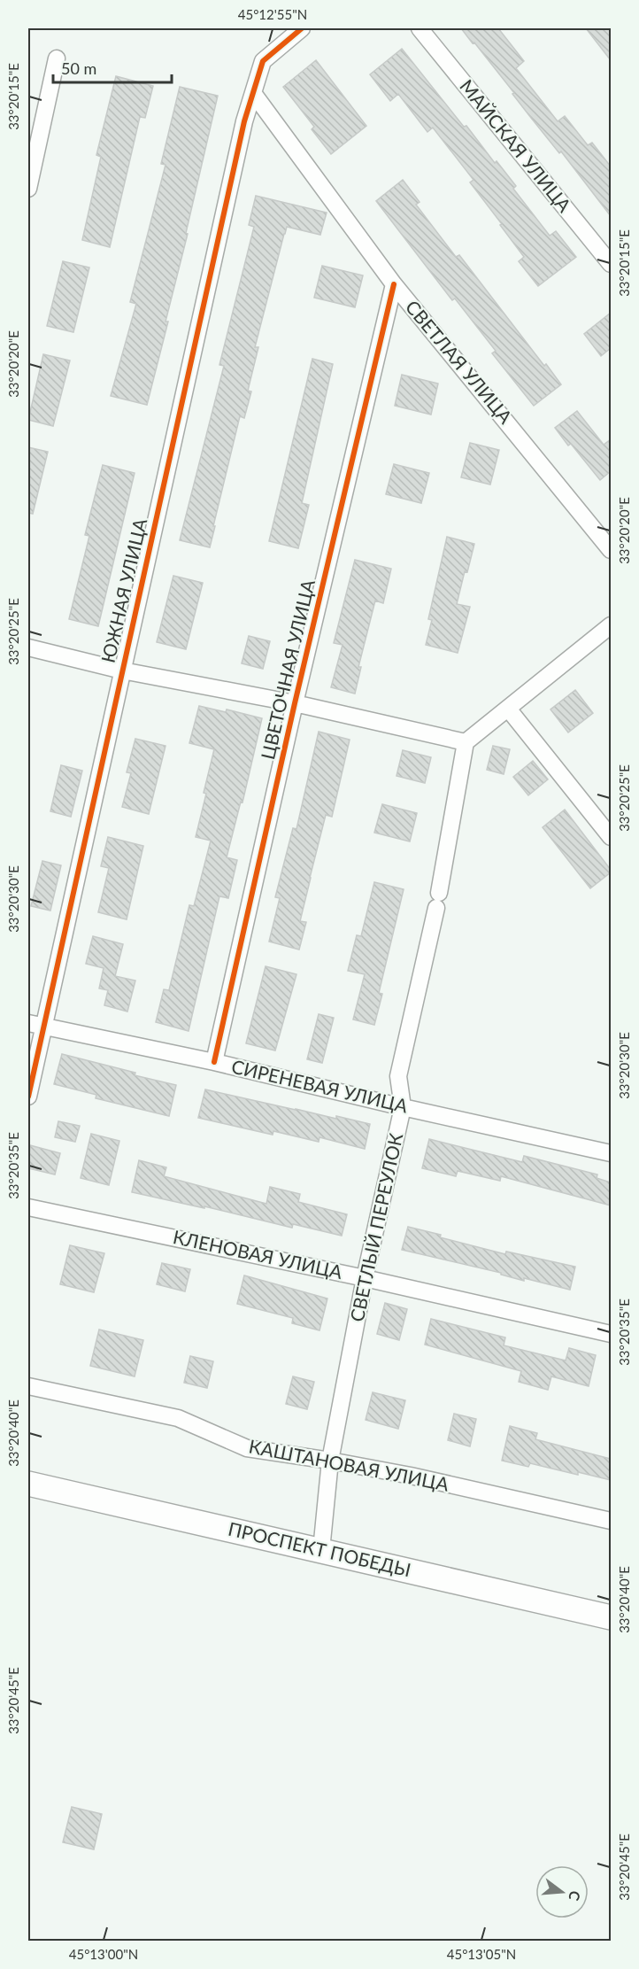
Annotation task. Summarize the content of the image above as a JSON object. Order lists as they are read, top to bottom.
{
  "streets": {
    "main road": ["ПРОСПЕКТ ПОБЕДЫ"],
    "street": [
      "МАЙСКАЯ УЛИЦА",
      "СВЕТЛАЯ УЛИЦА",
      "ЮЖНАЯ УЛИЦА",
      "ЦВЕТОЧНАЯ УЛИЦА",
      "СИРЕНЕВАЯ УЛИЦА",
      "СВЕТЛЫЙ ПЕРЕУЛОК",
      "КЛЕНОВАЯ УЛИЦА",
      "КАШТАНОВАЯ УЛИЦА"
    ]
  },
  "crossings": [
    ["СВЕТЛАЯ УЛИЦА", "ЮЖНАЯ УЛИЦА"],
    ["СВЕТЛАЯ УЛИЦА", "ЦВЕТОЧНАЯ УЛИЦА"],
    ["ЮЖНАЯ УЛИЦА", "СИРЕНЕВАЯ УЛИЦА"],
    ["ЦВЕТОЧНАЯ УЛИЦА", "СИРЕНЕВАЯ УЛИЦА"],
    ["СИРЕНЕВАЯ УЛИЦА", "СВЕТЛЫЙ ПЕРЕУЛОК"],
    ["СВЕТЛЫЙ ПЕРЕУЛОК", "КЛЕНОВАЯ УЛИЦА"],
    ["СВЕТЛЫЙ ПЕРЕУЛОК", "КАШТАНОВАЯ УЛИЦА"],
    ["СВЕТЛЫЙ ПЕРЕУЛОК", "ПРОСПЕКТ ПОБЕДЫ"]
  ],
  "scale_bar": "50 m",
  "north": "right",
  "coordinates": [
    "45°12'55\"N",
    "33°20'15\"E",
    "33°20'20\"E",
    "33°20'25\"E",
    "33°20'30\"E",
    "33°20'35\"E",
    "33°20'40\"E",
    "33°20'45\"E",
    "45°13'00\"N",
    "45°13'05\"N"
  ]
}
